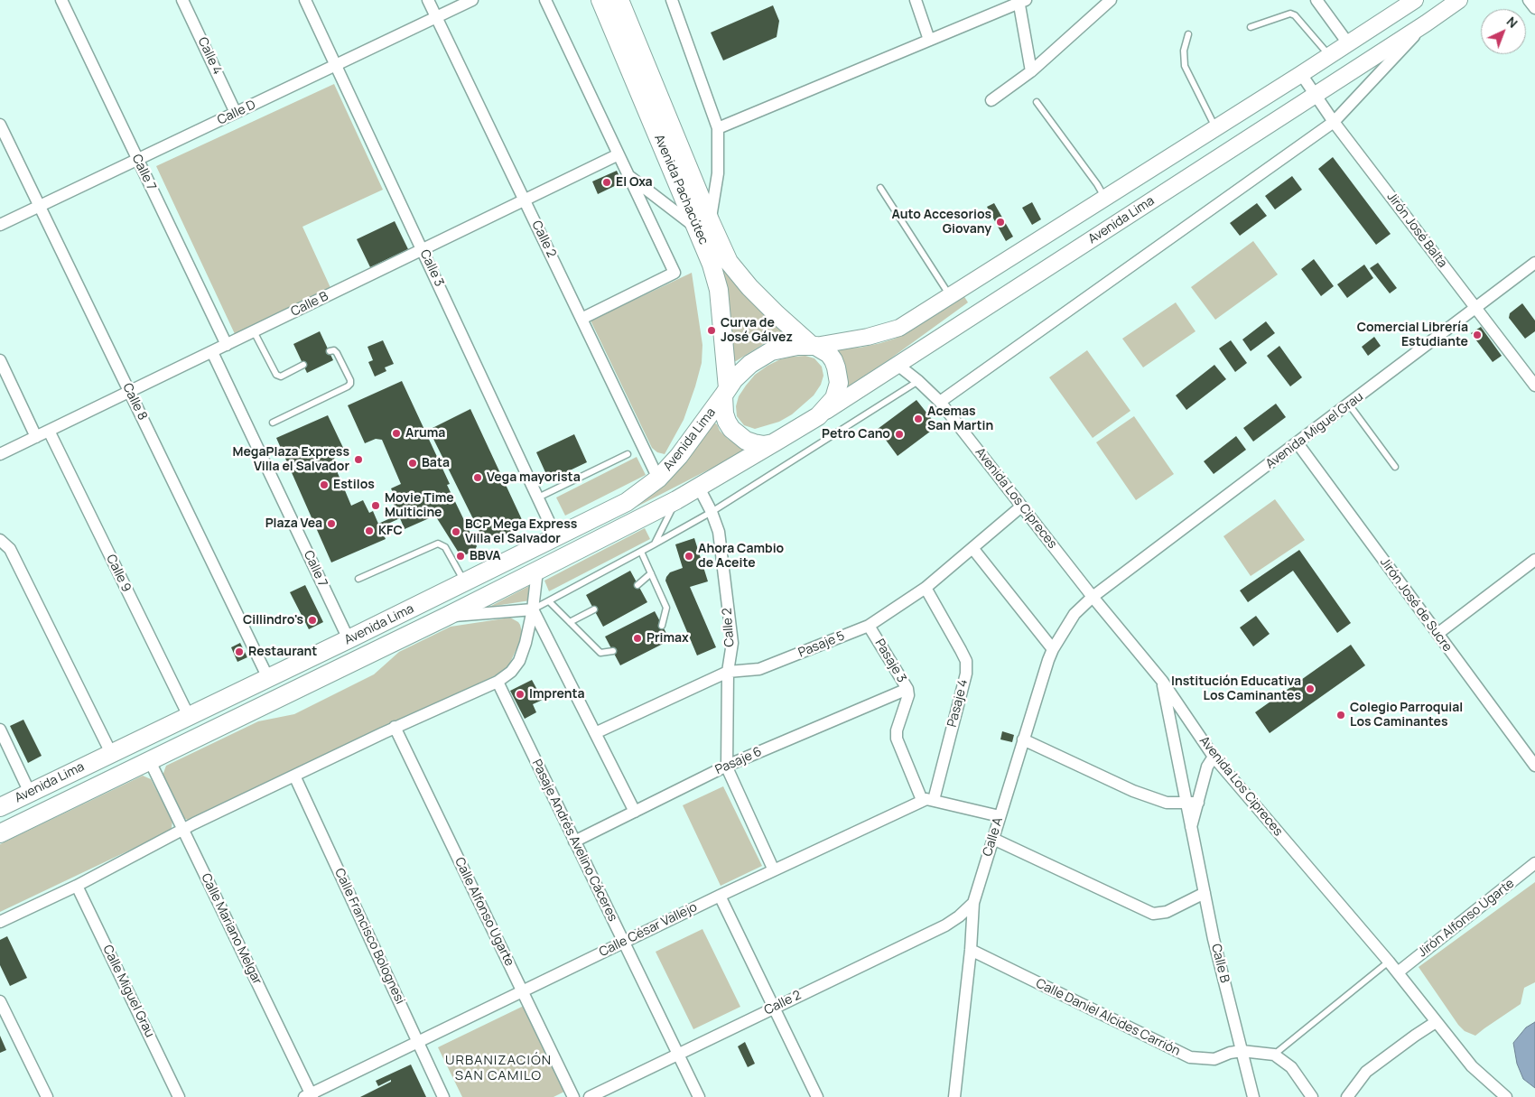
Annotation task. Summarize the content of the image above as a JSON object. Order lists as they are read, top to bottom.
{
  "streets": {
    "main road": ["Avenida Pachacútec", "Avenida Lima"],
    "street": [
      "Calle 4",
      "Calle D",
      "Calle 7",
      "Jirón José Balta",
      "Calle 2",
      "Calle 3",
      "Calle B",
      "Calle 8",
      "Avenida Miguel Grau",
      "Avenida Los Cipreces",
      "Calle 9",
      "Jirón José de Sucre",
      "Pasaje 5",
      "Pasaje 3",
      "Pasaje 4",
      "Pasaje 6",
      "Calle A",
      "Pasaje Andrés Avelino Cáceres",
      "Calle Alfonso Ugarte",
      "Jirón Alfonso Ugarte",
      "Calle Mariano Melgar",
      "Calle César Vallejo",
      "Calle Francisco Bolognesi",
      "Calle Miguel Grau",
      "Calle Daniel Alcides Carrión"
    ]
  },
  "crossings": [
    ["Calle 4", "Calle D"],
    ["Calle D", "Calle 7"],
    ["Calle D", "Calle 2"],
    ["Calle D", "Calle 3"],
    ["Calle D", "Calle 8"],
    ["Calle 7", "Avenida Lima"],
    ["Calle 7", "Calle B"],
    ["Avenida Pachacútec", "Avenida Lima"],
    ["Avenida Lima", "Jirón José Balta"],
    ["Avenida Lima", "Calle 2"],
    ["Avenida Lima", "Calle 3"],
    ["Avenida Lima", "Calle 8"],
    ["Avenida Lima", "Avenida Los Cipreces"],
    ["Avenida Lima", "Calle 9"],
    ["Avenida Lima", "Calle Mariano Melgar"],
    ["Jirón José Balta", "Avenida Miguel Grau"],
    ["Calle 2", "Calle B"],
    ["Calle 2", "Pasaje 5"],
    ["Calle 2", "Pasaje 6"],
    ["Calle 2", "Calle A"],
    ["Calle 2", "Pasaje Andrés Avelino Cáceres"],
    ["Calle 2", "Calle César Vallejo"],
    ["Calle 3", "Calle B"],
    ["Calle B", "Calle 8"],
    ["Calle B", "Avenida Los Cipreces"],
    ["Calle B", "Calle 9"],
    ["Calle B", "Calle Daniel Alcides Carrión"],
    ["Avenida Miguel Grau", "Avenida Los Cipreces"],
    ["Avenida Miguel Grau", "Jirón José de Sucre"],
    ["Avenida Miguel Grau", "Calle A"],
    ["Avenida Los Cipreces", "Pasaje 5"],
    ["Avenida Los Cipreces", "Calle A"],
    ["Avenida Los Cipreces", "Jirón Alfonso Ugarte"],
    ["Pasaje 5", "Pasaje 3"],
    ["Pasaje 5", "Pasaje 4"],
    ["Pasaje 3", "Pasaje 4"],
    ["Pasaje 3", "Pasaje 6"],
    ["Pasaje 3", "Calle César Vallejo"],
    ["Pasaje 4", "Calle César Vallejo"],
    ["Pasaje 6", "Pasaje Andrés Avelino Cáceres"],
    ["Calle A", "Calle Daniel Alcides Carrión"],
    ["Pasaje Andrés Avelino Cáceres", "Calle César Vallejo"],
    ["Calle Alfonso Ugarte", "Calle César Vallejo"],
    ["Calle Mariano Melgar", "Calle César Vallejo"],
    ["Calle César Vallejo", "Calle Francisco Bolognesi"]
  ],
  "districts": ["URBANIZACIÓN SAN CAMILO"],
  "places": [
    "El Oxa",
    "Auto Accesorios Giovany",
    "Curva de José Gálvez",
    "Comercial Librería Estudiante",
    "Acemas San Martin",
    "Aruma",
    "Petro Cano",
    "MegaPlaza Express Villa el Salvador",
    "Bata",
    "Vega mayorista",
    "Estilos",
    "Movie Time Multicine",
    "Plaza Vea",
    "KFC",
    "BCP Mega Express Villa el Salvador",
    "BBVA",
    "Ahora Cambio de Aceite",
    "Cillindro's",
    "Primax",
    "Restaurant",
    "Institución Educativa Los Caminantes",
    "Imprenta",
    "Colegio Parroquial Los Caminantes"
  ],
  "north": "top right"
}
